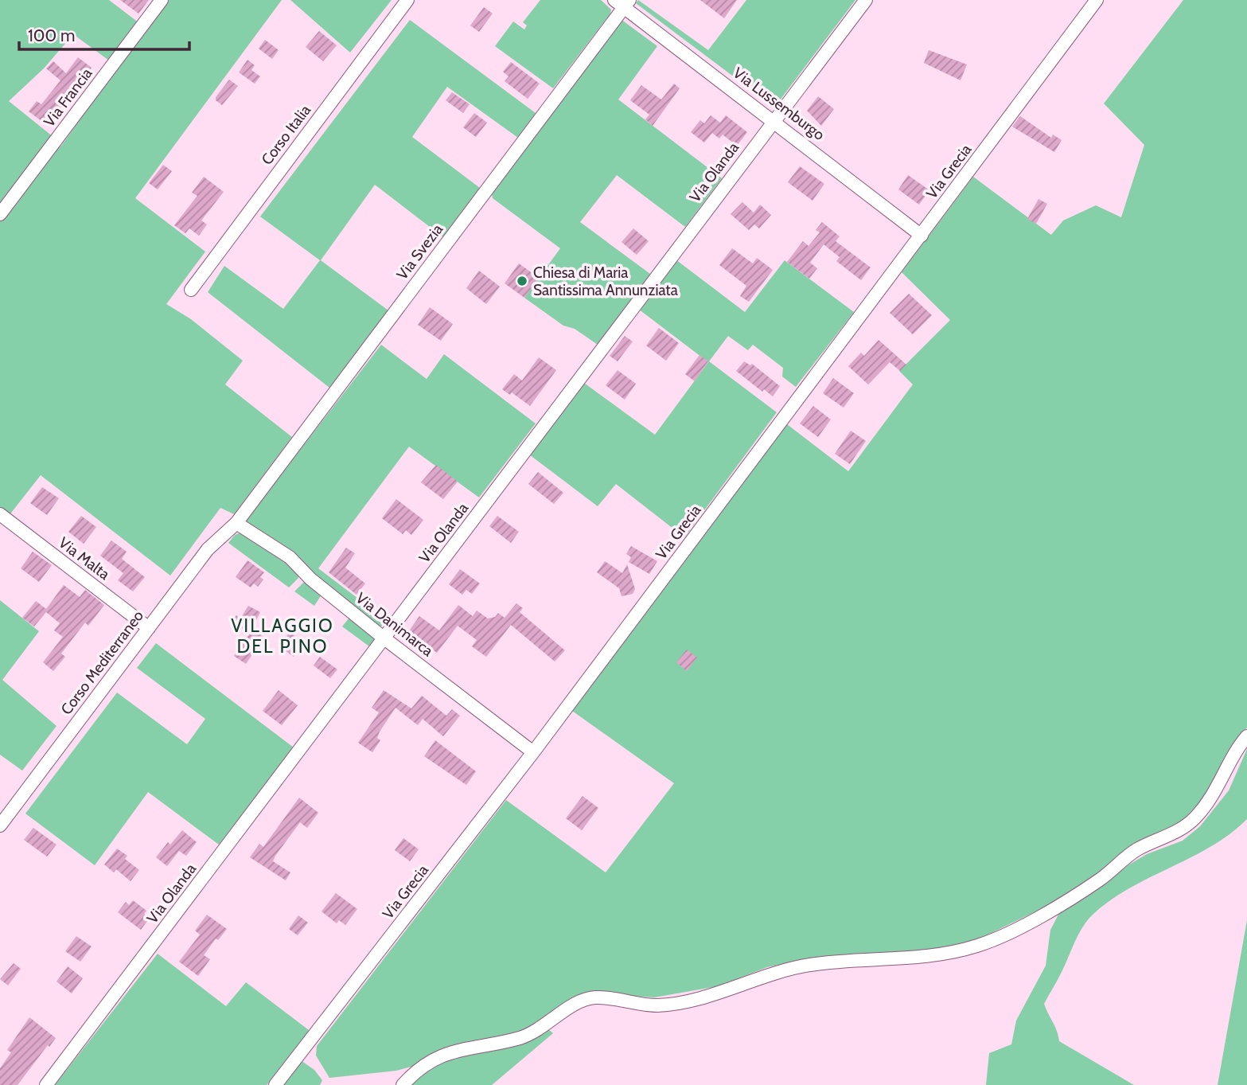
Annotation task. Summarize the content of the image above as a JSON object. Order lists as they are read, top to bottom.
{
  "streets": {
    "street": [
      "Via Francia",
      "Via Lussemburgo",
      "Corso Italia",
      "Via Grecia",
      "Via Olanda",
      "Via Svezia",
      "Via Malta",
      "Via Danimarca",
      "Corso Mediterraneo"
    ]
  },
  "crossings": [
    ["Via Lussemburgo", "Via Grecia"],
    ["Via Lussemburgo", "Via Olanda"],
    ["Via Lussemburgo", "Via Svezia"],
    ["Via Grecia", "Via Danimarca"],
    ["Via Olanda", "Via Danimarca"],
    ["Via Svezia", "Via Danimarca"],
    ["Via Svezia", "Corso Mediterraneo"],
    ["Via Malta", "Corso Mediterraneo"],
    ["Via Danimarca", "Corso Mediterraneo"]
  ],
  "districts": ["VILLAGGIO DEL PINO"],
  "places": ["Chiesa di Maria Santissima Annunziata"],
  "scale_bar": "100 m"
}
